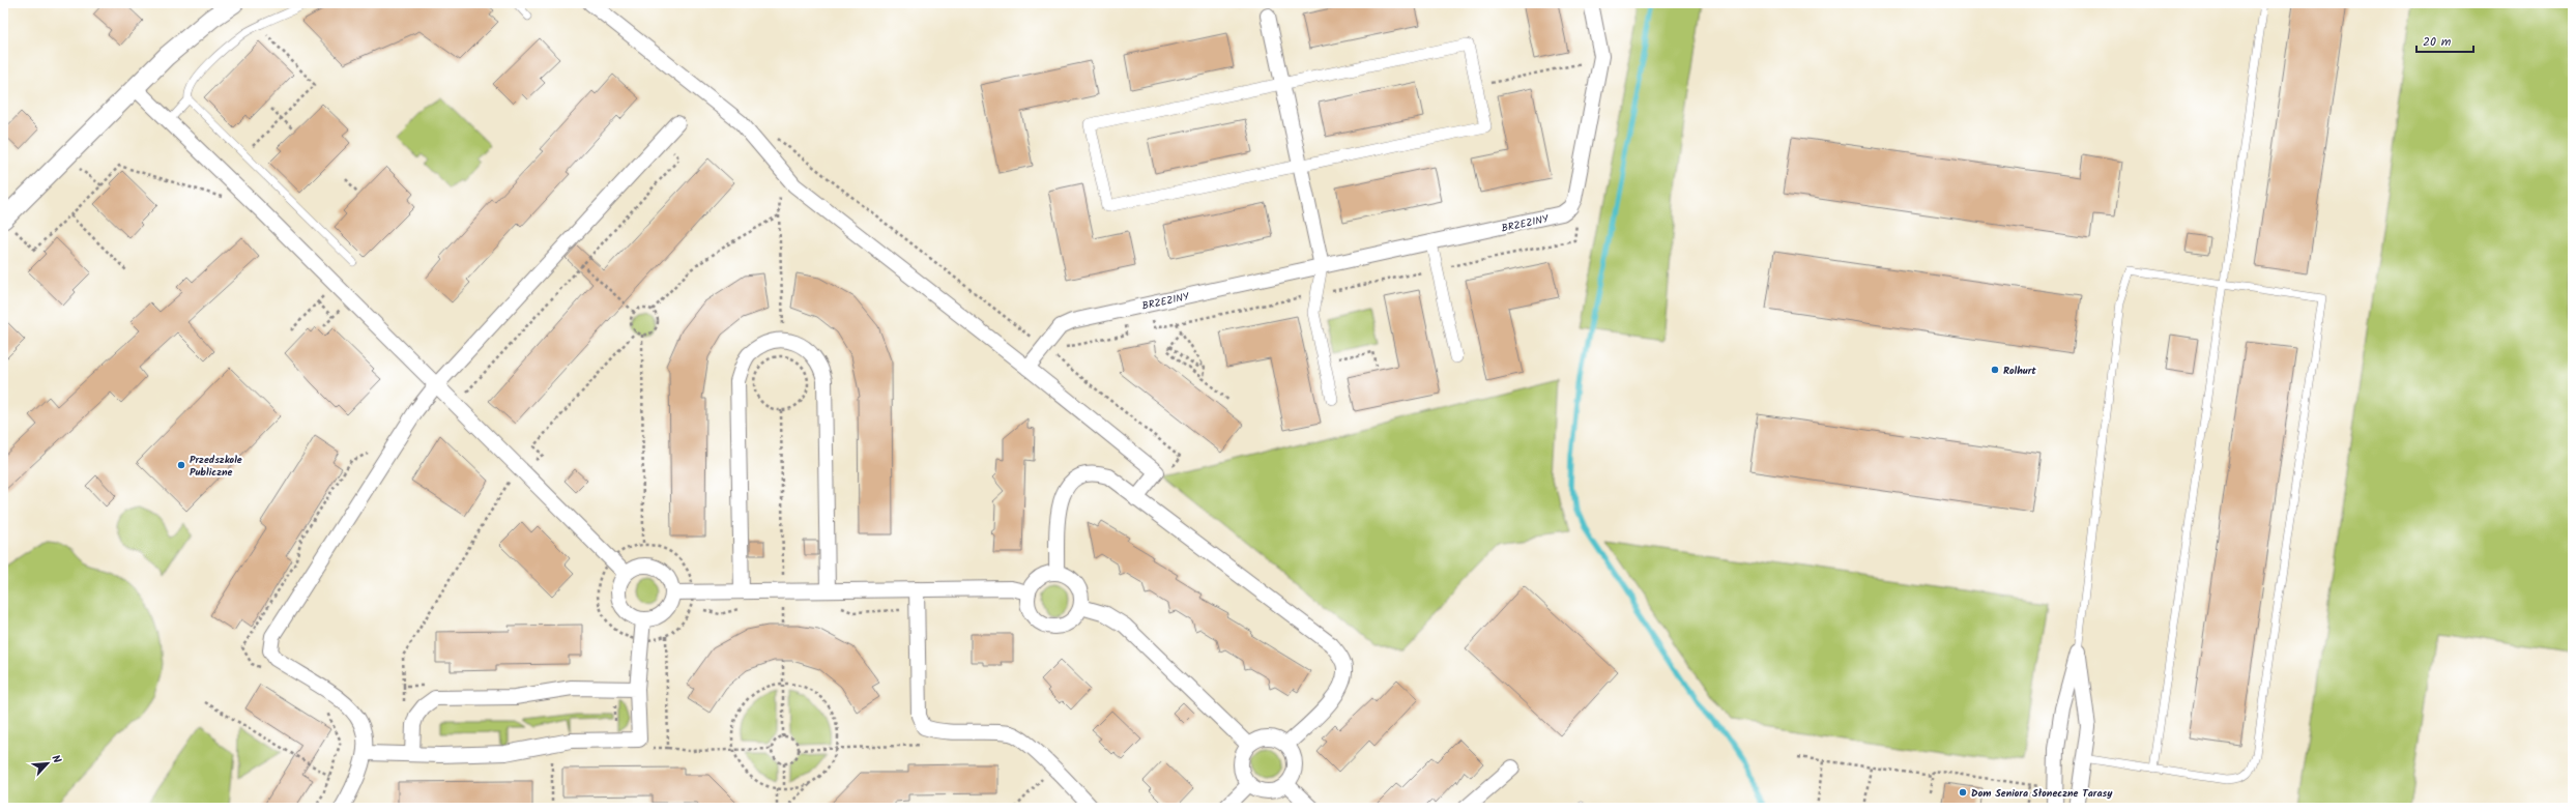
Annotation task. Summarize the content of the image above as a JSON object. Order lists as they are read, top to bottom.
{
  "streets": {
    "street": ["BRZEZINY"]
  },
  "places": ["Rolhurt", "Przedszkole Publiczne", "Dom Seniora Słoneczne Tarasy"],
  "scale_bar": "20 m",
  "north": "top right"
}
